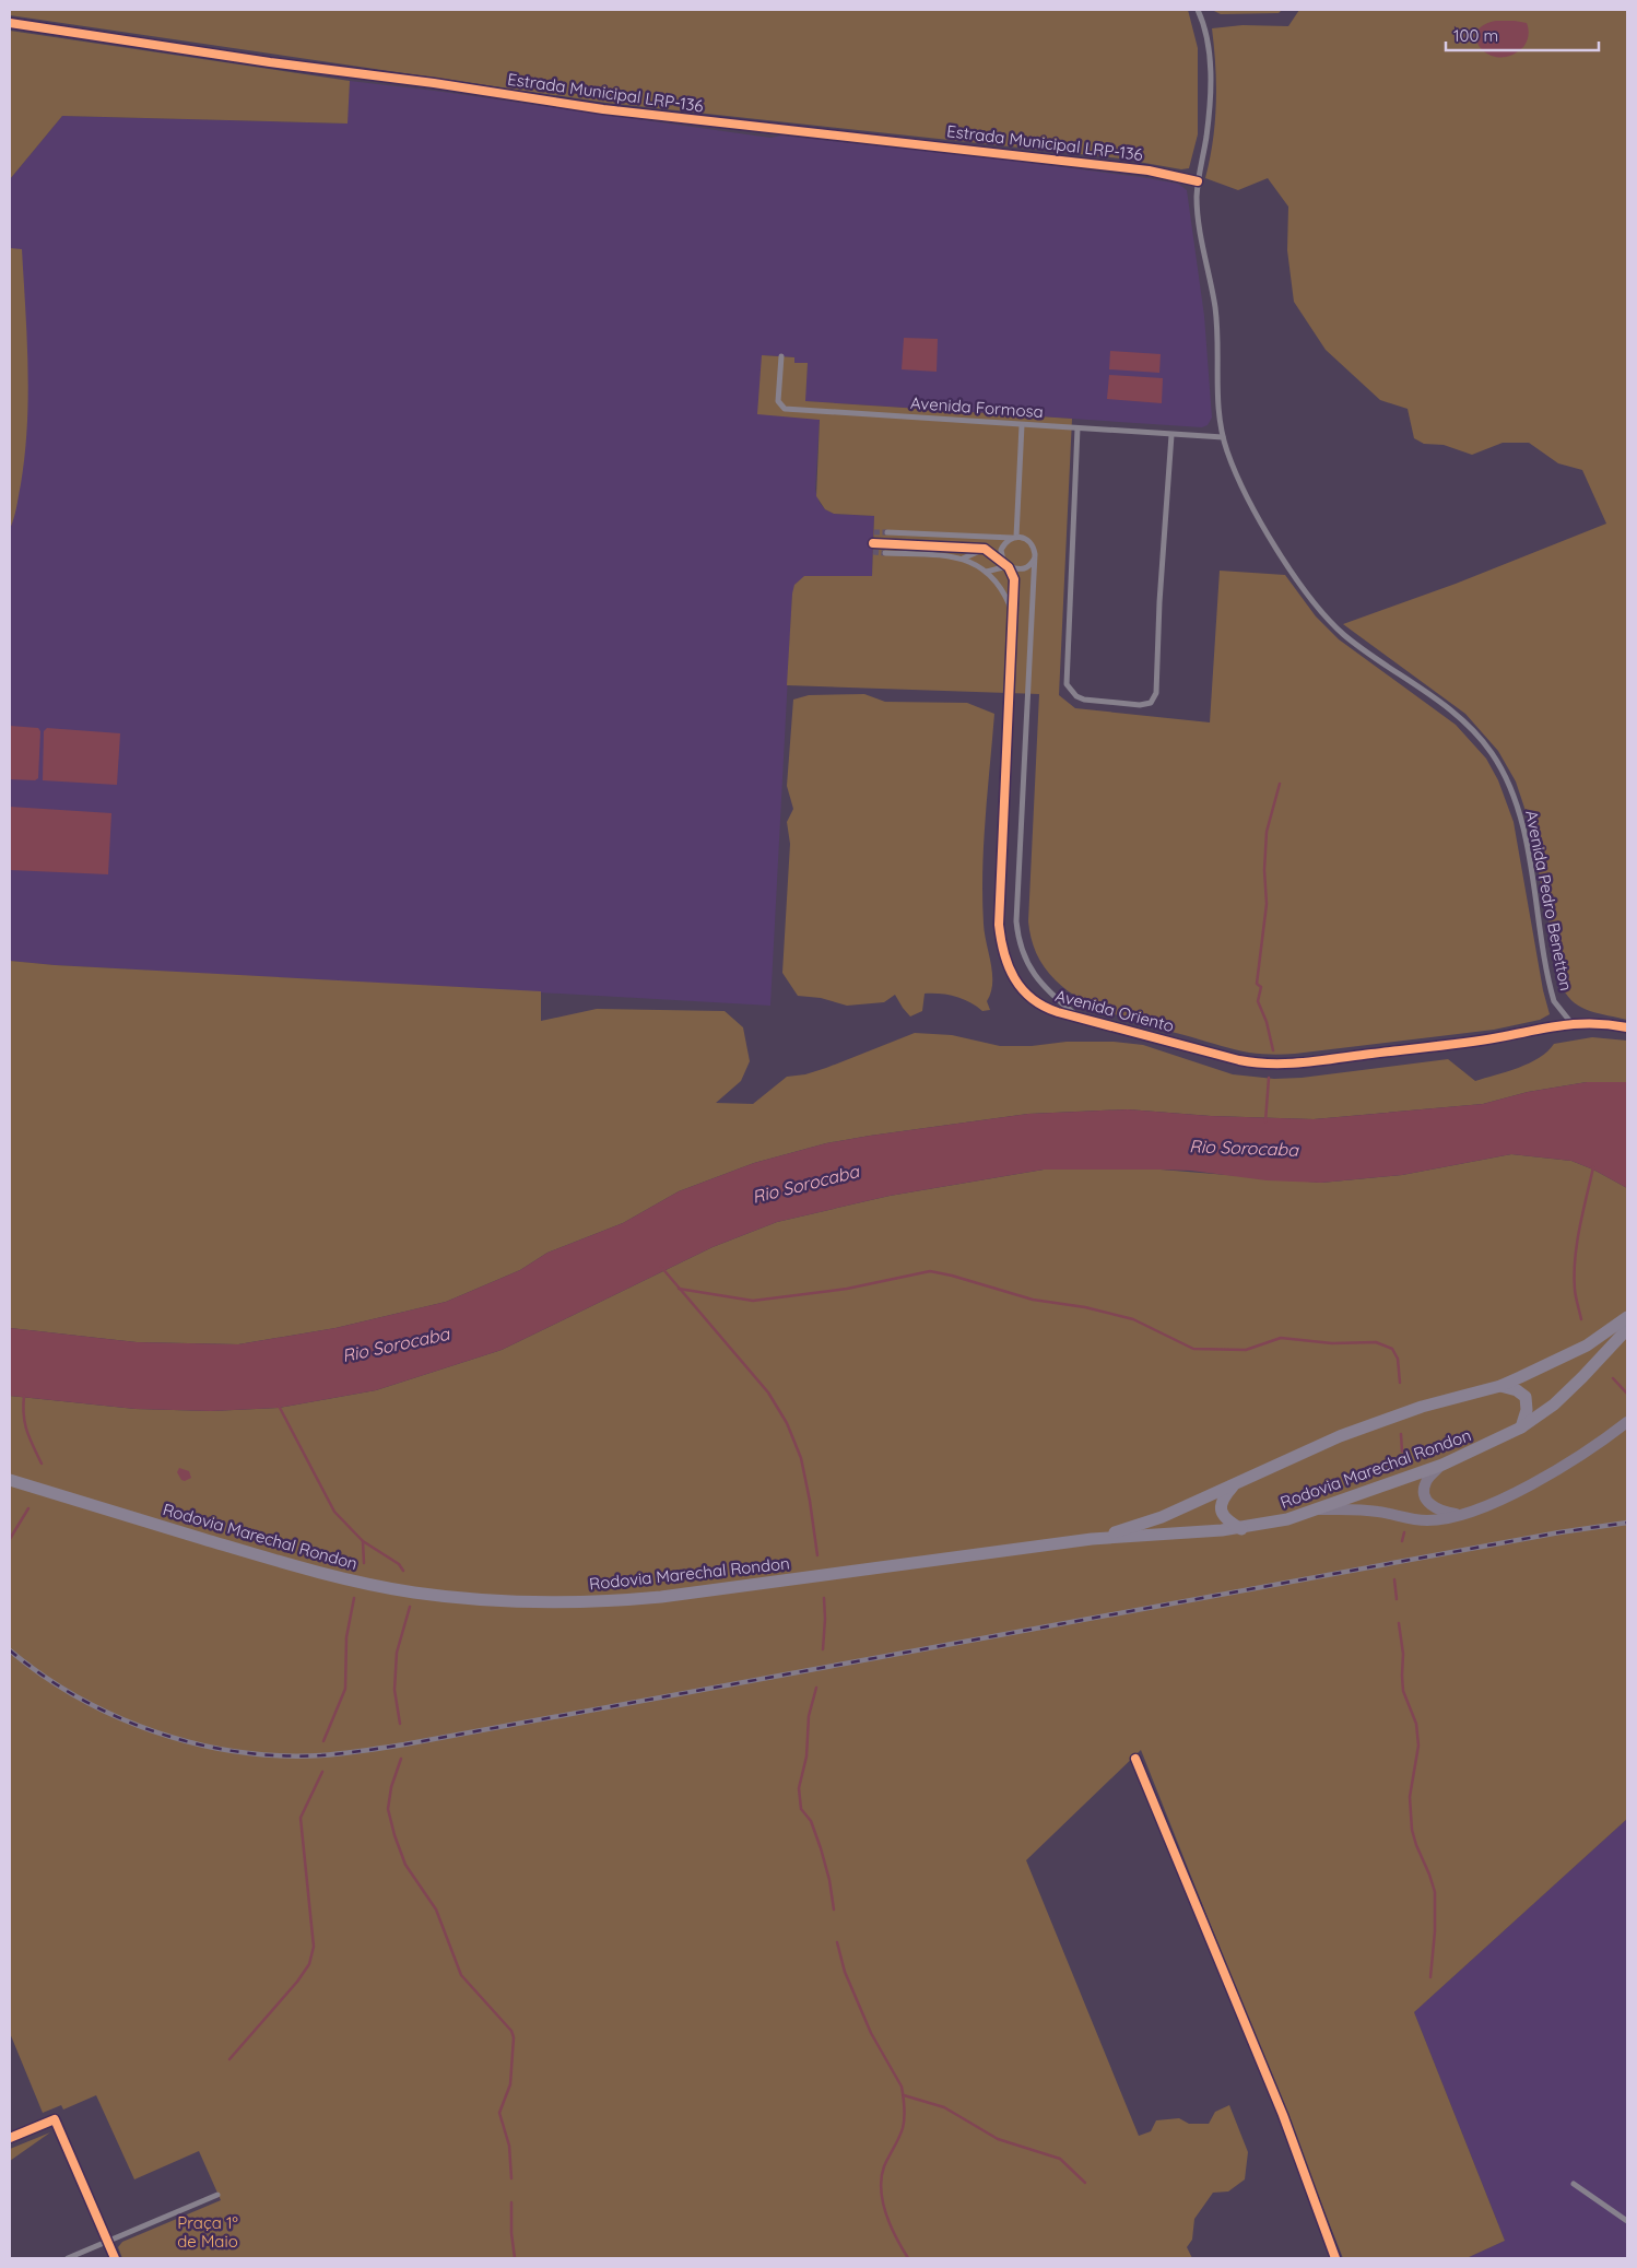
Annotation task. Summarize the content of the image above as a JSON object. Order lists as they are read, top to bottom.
{
  "streets": {
    "main road": ["Rodovia Marechal Rondon"],
    "street": [
      "Estrada Municipal LRP-136",
      "Avenida Formosa",
      "Avenida Pedro Benetton",
      "Avenida Oriento"
    ]
  },
  "crossings": [
    ["Estrada Municipal LRP-136", "Avenida Pedro Benetton"],
    ["Avenida Formosa", "Avenida Pedro Benetton"],
    ["Avenida Pedro Benetton", "Avenida Oriento"]
  ],
  "water": ["Rio Sorocaba"],
  "parks": ["Praça 1º de Maio"],
  "scale_bar": "100 m"
}
